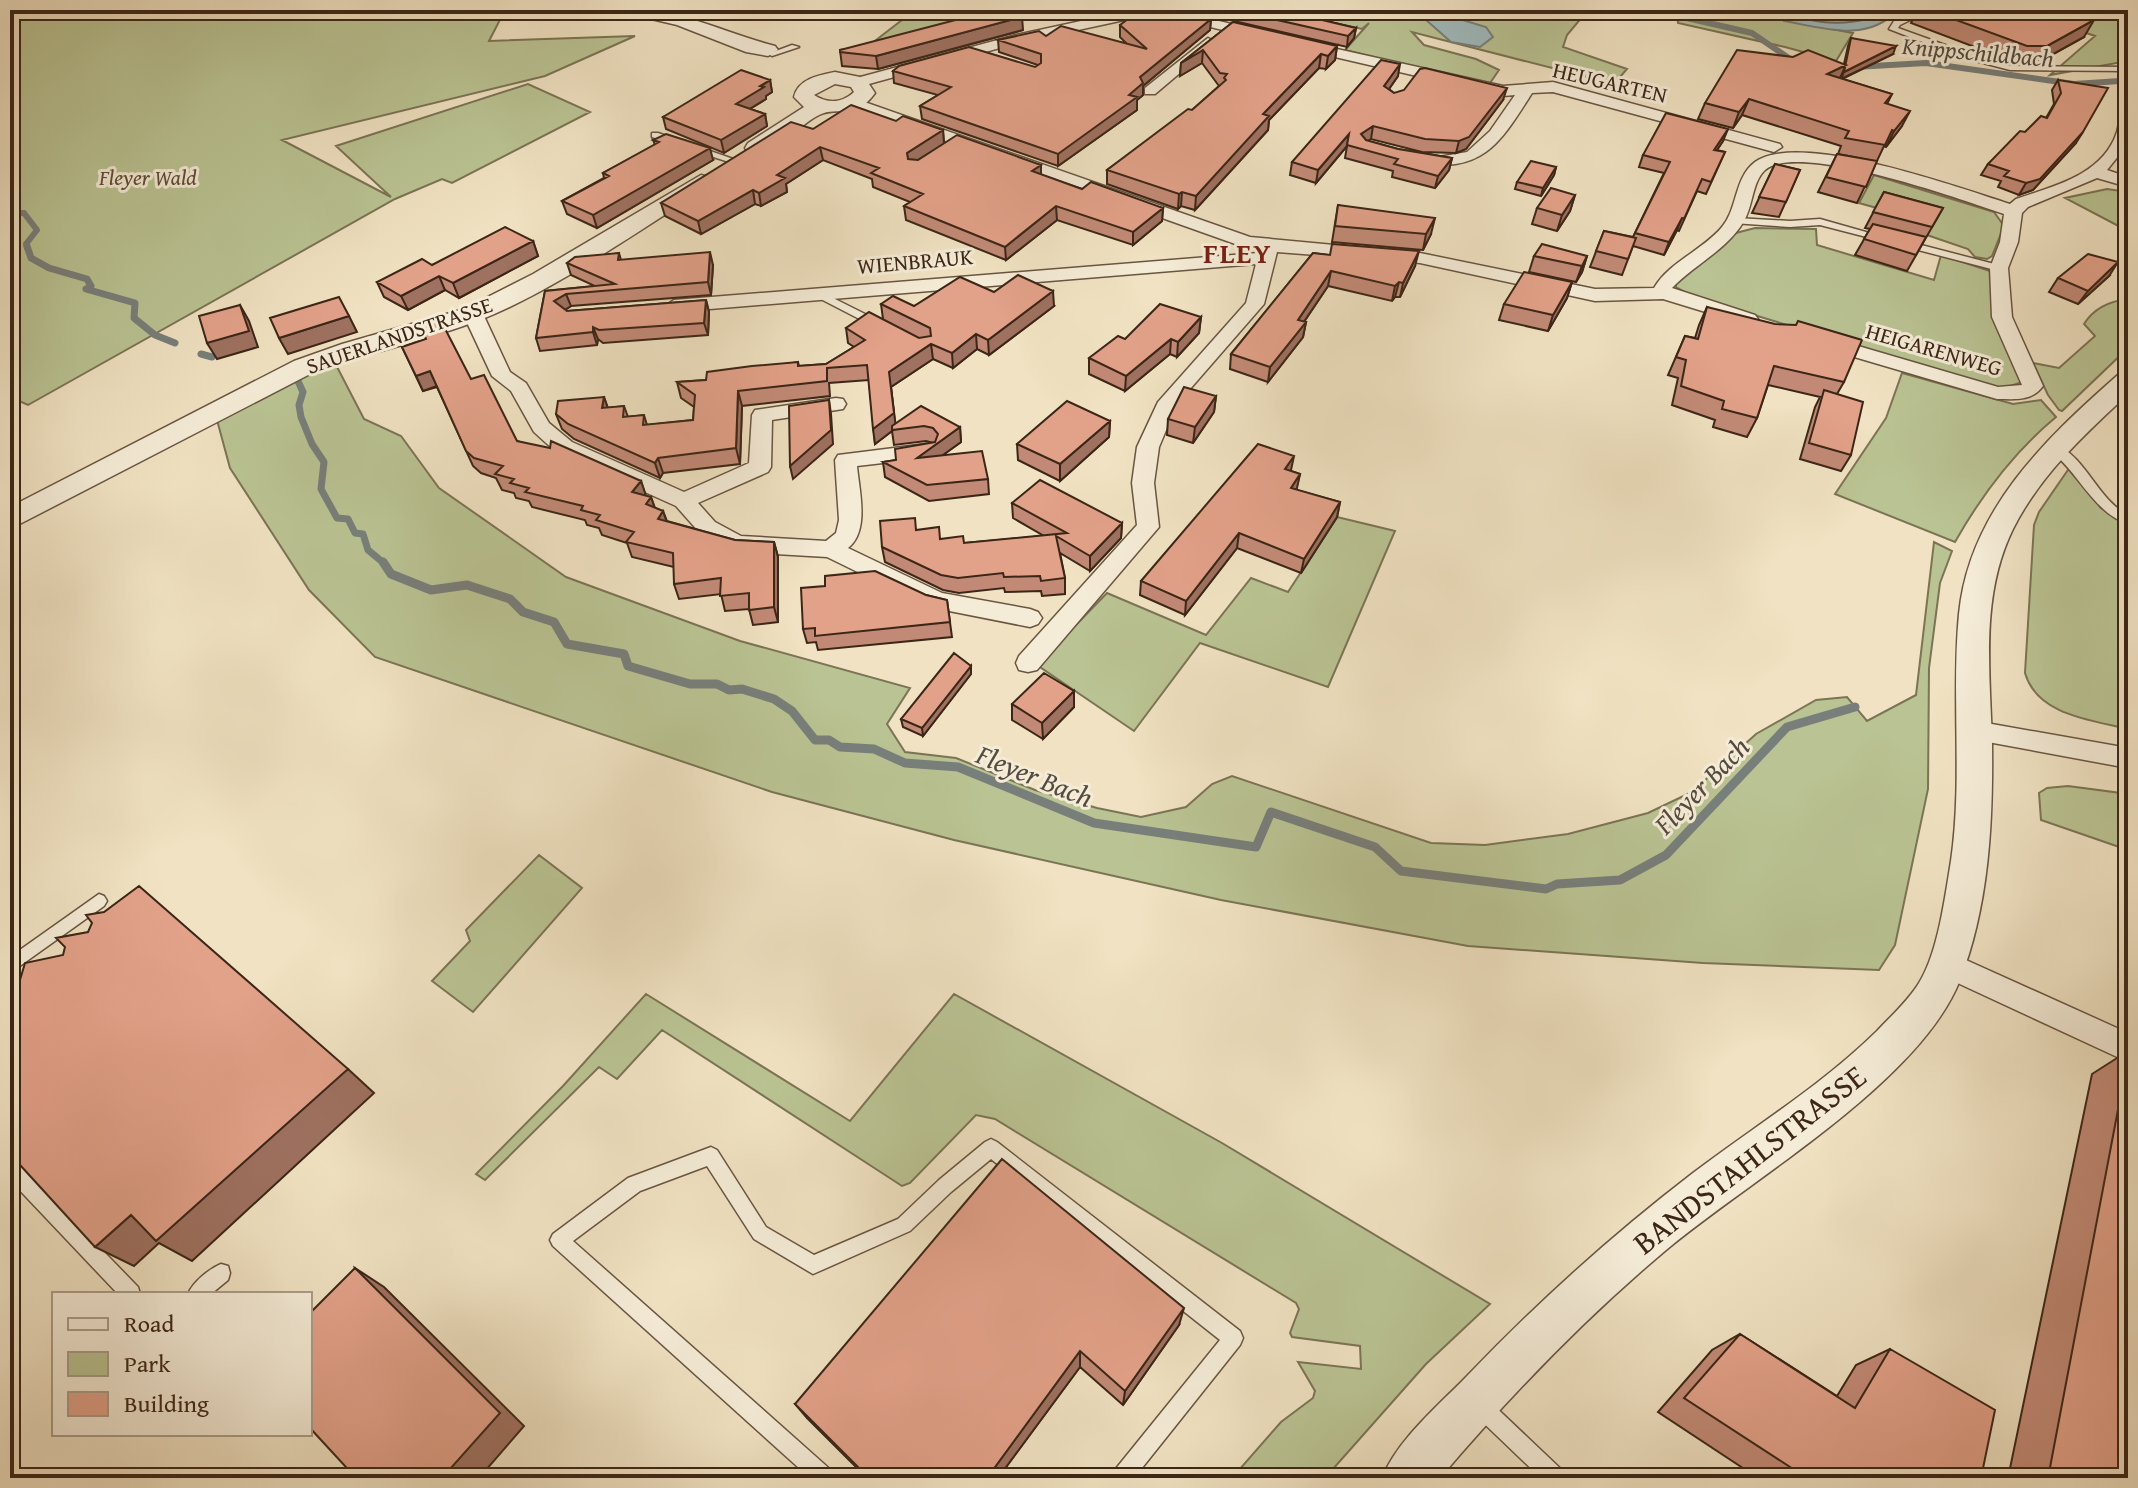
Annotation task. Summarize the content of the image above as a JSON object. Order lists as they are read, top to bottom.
{
  "streets": {
    "street": [
      "HEUGARTEN",
      "WIENBRAUK",
      "SAUERLANDSTRASSE",
      "HEIGARENWEG",
      "BANDSTAHLSTRASSE"
    ]
  },
  "districts": ["FLEY"],
  "water": ["Knippschildbach", "Fleyer Bach"],
  "parks": ["Fleyer Wald"],
  "legend": ["Road", "Park", "Building"]
}
